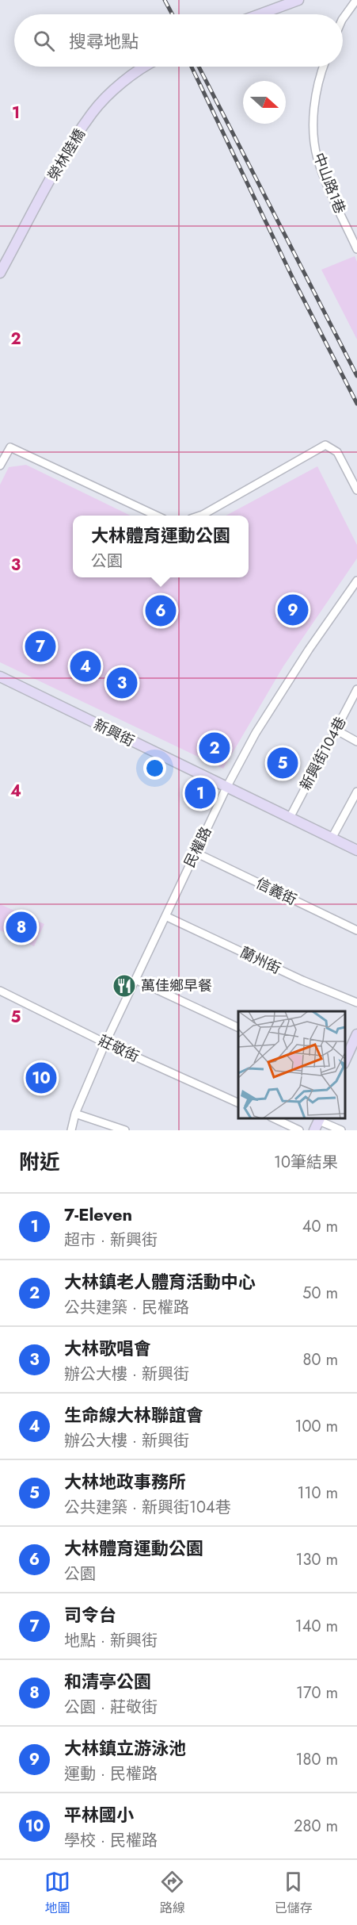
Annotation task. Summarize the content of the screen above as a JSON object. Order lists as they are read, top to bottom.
{
  "streets": {
    "main road": ["榮林陸橋", "新興街"],
    "street": [
      "中山路1巷",
      "新興街104巷",
      "民權路",
      "信義街",
      "蘭州街",
      "莊敬街"
    ]
  },
  "crossings": [
    ["新興街", "新興街104巷"],
    ["新興街", "民權路"],
    ["民權路", "信義街"],
    ["民權路", "蘭州街"],
    ["民權路", "莊敬街"]
  ],
  "places": {
    "restaurant": ["萬佳鄉早餐"]
  },
  "north": "right",
  "page": {
    "search": "搜尋地點",
    "popup": ["大林體育運動公園", "公園"],
    "pins": [
      "9",
      "6",
      "7",
      "4",
      "3",
      "2",
      "5",
      "1",
      "8",
      "10"
    ],
    "heading": ["附近", "10筆結果"],
    "list": [
      {
        "mark": "1",
        "name": "7-Eleven",
        "note": "超市 · 新興街",
        "value": "40 m"
      },
      {
        "mark": "2",
        "name": "大林鎮老人體育活動中心",
        "note": "公共建築 · 民權路",
        "value": "50 m"
      },
      {
        "mark": "3",
        "name": "大林歌唱會",
        "note": "辦公大樓 · 新興街",
        "value": "80 m"
      },
      {
        "mark": "4",
        "name": "生命線大林聯誼會",
        "note": "辦公大樓 · 新興街",
        "value": "100 m"
      },
      {
        "mark": "5",
        "name": "大林地政事務所",
        "note": "公共建築 · 新興街104巷",
        "value": "110 m"
      },
      {
        "mark": "6",
        "name": "大林體育運動公園",
        "note": "公園",
        "value": "130 m"
      },
      {
        "mark": "7",
        "name": "司令台",
        "note": "地點 · 新興街",
        "value": "140 m"
      },
      {
        "mark": "8",
        "name": "和清亭公園",
        "note": "公園 · 莊敬街",
        "value": "170 m"
      },
      {
        "mark": "9",
        "name": "大林鎮立游泳池",
        "note": "運動 · 民權路",
        "value": "180 m"
      },
      {
        "mark": "10",
        "name": "平林國小",
        "note": "學校 · 民權路",
        "value": "280 m"
      }
    ],
    "nav": ["地圖", "路線", "已儲存"]
  },
  "grid": {
    "rows": [
      "1",
      "2",
      "3",
      "4",
      "5"
    ]
  }
}
